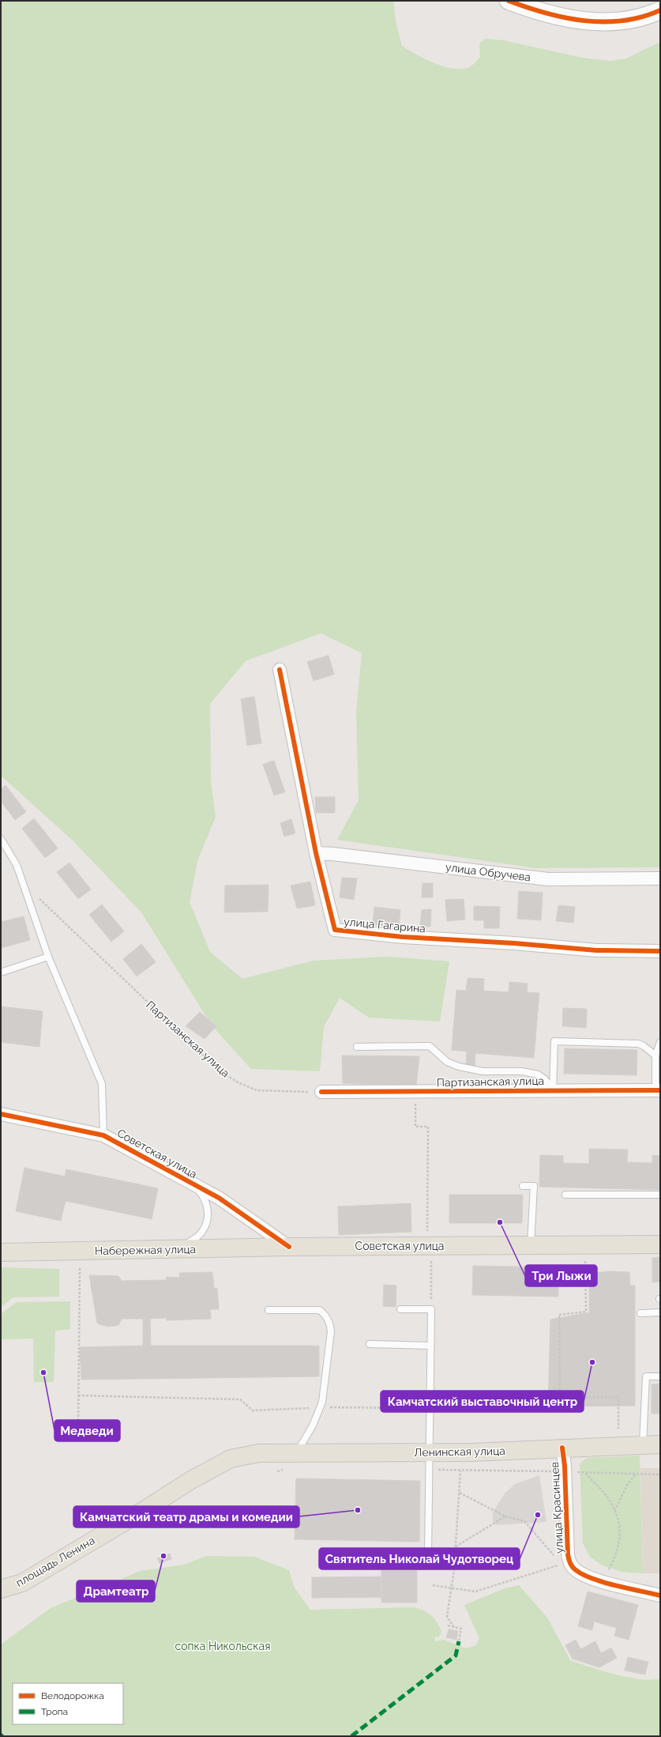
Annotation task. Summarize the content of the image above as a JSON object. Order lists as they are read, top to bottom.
{
  "streets": {
    "main road": [
      "Советская улица",
      "Набережная улица",
      "Ленинская улица",
      "площадь Ленина"
    ],
    "street": [
      "улица Обручева",
      "улица Гагарина",
      "Партизанская улица",
      "улица Красинцев"
    ]
  },
  "crossings": [
    ["улица Обручева", "улица Гагарина"],
    ["Советская улица", "Набережная улица"],
    ["Ленинская улица", "улица Красинцев"],
    ["Ленинская улица", "площадь Ленина"]
  ],
  "parks": ["сопка Никольская"],
  "places": [
    "Три Лыжи",
    "Камчатский выставочный центр",
    "Медведи",
    "Камчатский театр драмы и комедии",
    "Святитель Николай Чудотворец",
    "Драмтеатр"
  ],
  "legend": ["Велодорожка", "Тропа"]
}
